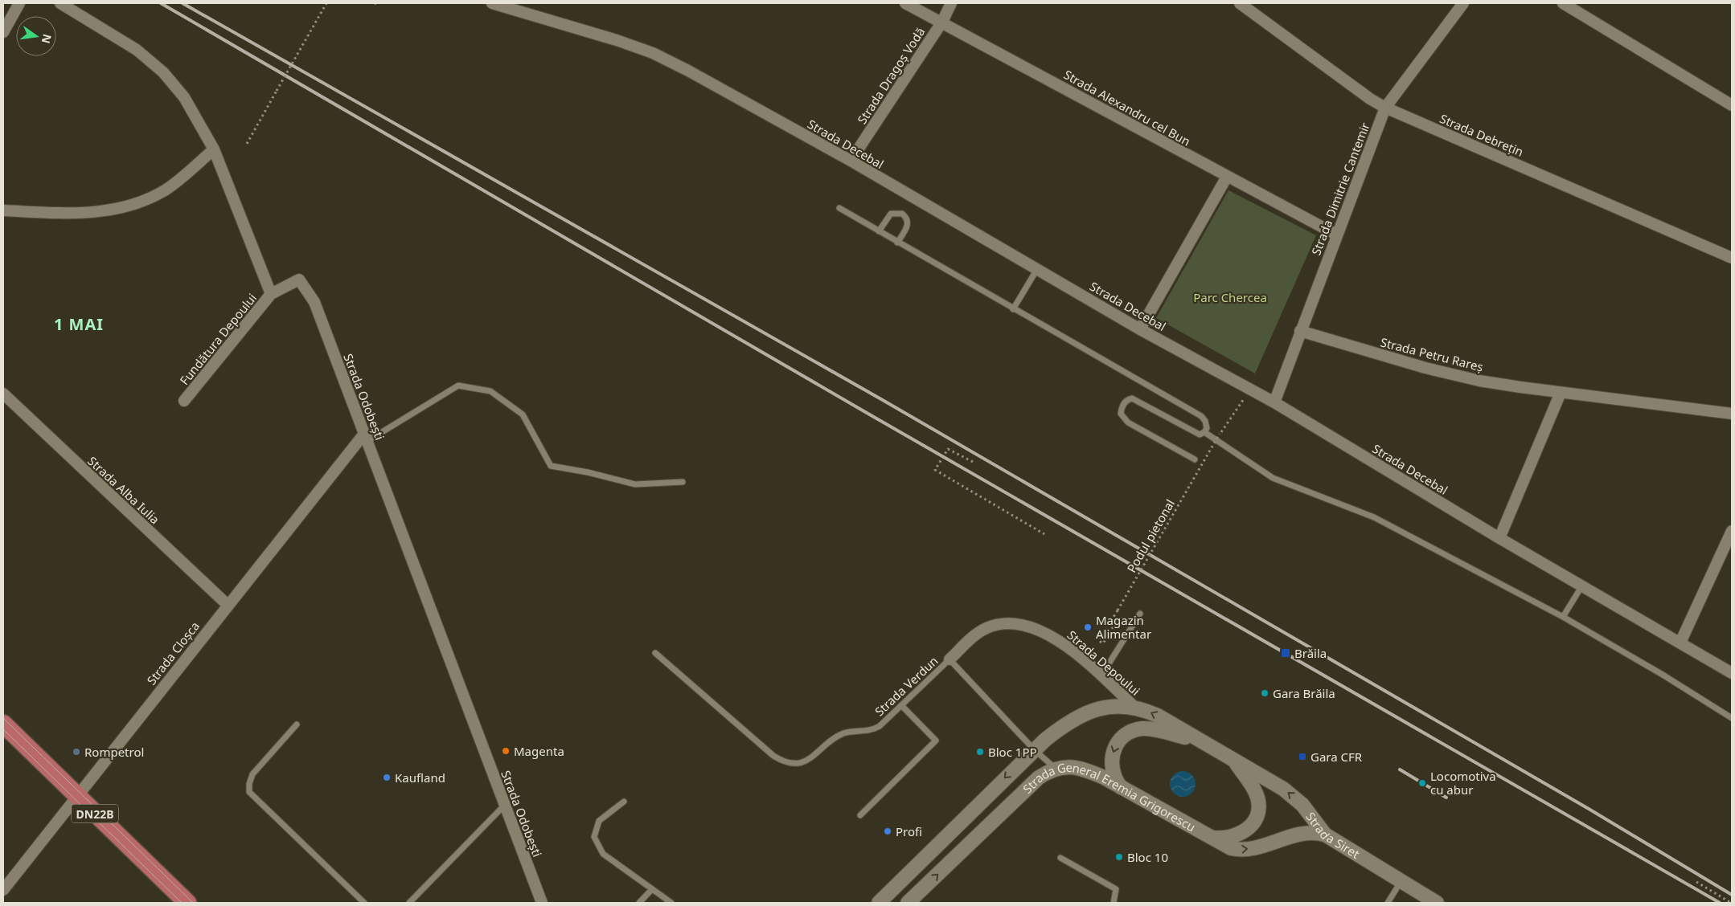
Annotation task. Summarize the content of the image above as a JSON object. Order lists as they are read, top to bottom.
{
  "streets": {
    "main road": ["DN22B"],
    "street": [
      "Strada Dragoș Vodă",
      "Strada Alexandru cel Bun",
      "Strada Debrețin",
      "Strada Decebal",
      "Strada Dimitrie Cantemir",
      "Fundătura Depoului",
      "Strada Petru Rareș",
      "Strada Odobești",
      "Strada Alba Iulia",
      "Strada Cloșca",
      "Strada Depoului",
      "Strada General Eremia Grigorescu",
      "Strada Siret"
    ],
    "lane": ["Strada Verdun"],
    "path": ["Podul pietonal"]
  },
  "crossings": [
    ["Strada Dragoș Vodă", "Strada Alexandru cel Bun"],
    ["Strada Dragoș Vodă", "Strada Decebal"],
    ["Strada Alexandru cel Bun", "Strada Dimitrie Cantemir"],
    ["Strada Debrețin", "Strada Dimitrie Cantemir"],
    ["Strada Decebal", "Strada Dimitrie Cantemir"],
    ["Strada Dimitrie Cantemir", "Strada Petru Rareș"],
    ["Fundătura Depoului", "Strada Odobești"],
    ["Strada Odobești", "Strada Cloșca"],
    ["Strada Alba Iulia", "Strada Cloșca"],
    ["Strada Cloșca", "DN22B"],
    ["Strada Depoului", "Strada Verdun"],
    ["Strada Depoului", "Strada Siret"],
    ["Strada Verdun", "Strada General Eremia Grigorescu"],
    ["Strada General Eremia Grigorescu", "Strada Siret"]
  ],
  "districts": ["1 MAI"],
  "parks": ["Parc Chercea"],
  "places": {
    "other": [
      "Magazin Alimentar",
      "Gara Brăila",
      "Magenta",
      "Rompetrol",
      "Bloc 1PP",
      "Kaufland",
      "Locomotiva cu abur",
      "Profi",
      "Bloc 10"
    ],
    "transit": ["Brăila", "Gara CFR"]
  },
  "north": "right"
}
